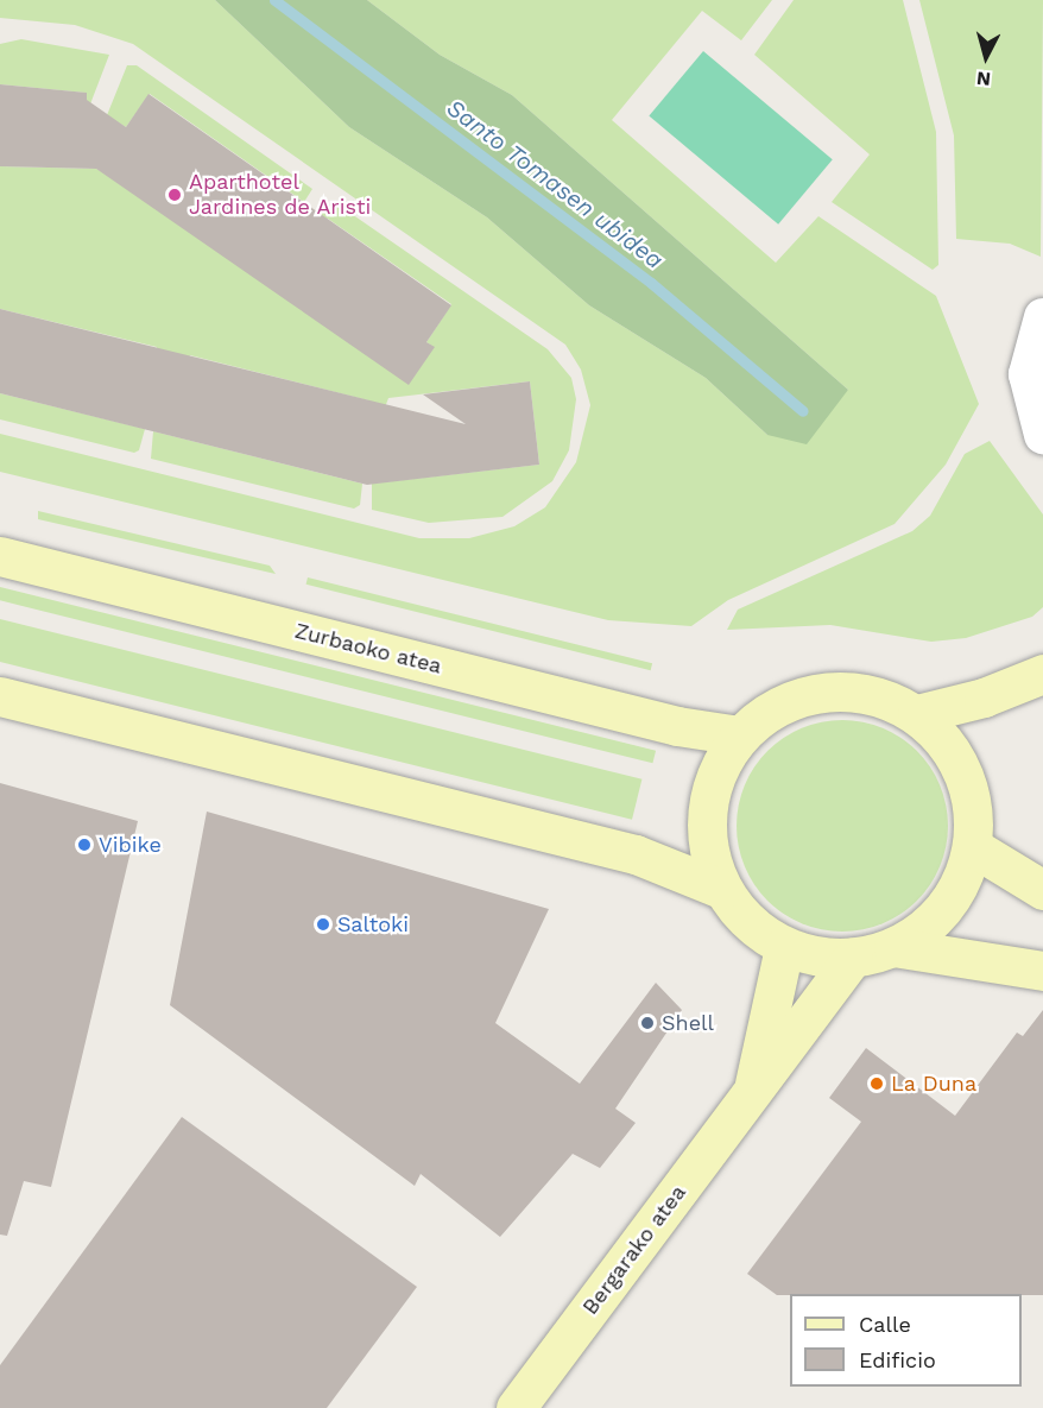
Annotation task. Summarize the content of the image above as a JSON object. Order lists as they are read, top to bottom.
{
  "streets": {
    "main road": ["Zurbaoko atea", "Bergarako atea"]
  },
  "water": ["Santo Tomasen ubidea"],
  "places": [
    "Aparthotel Jardines de Aristi",
    "Vibike",
    "Saltoki",
    "Shell",
    "La Duna"
  ],
  "legend": ["Calle", "Edificio"],
  "north": "bottom"
}
